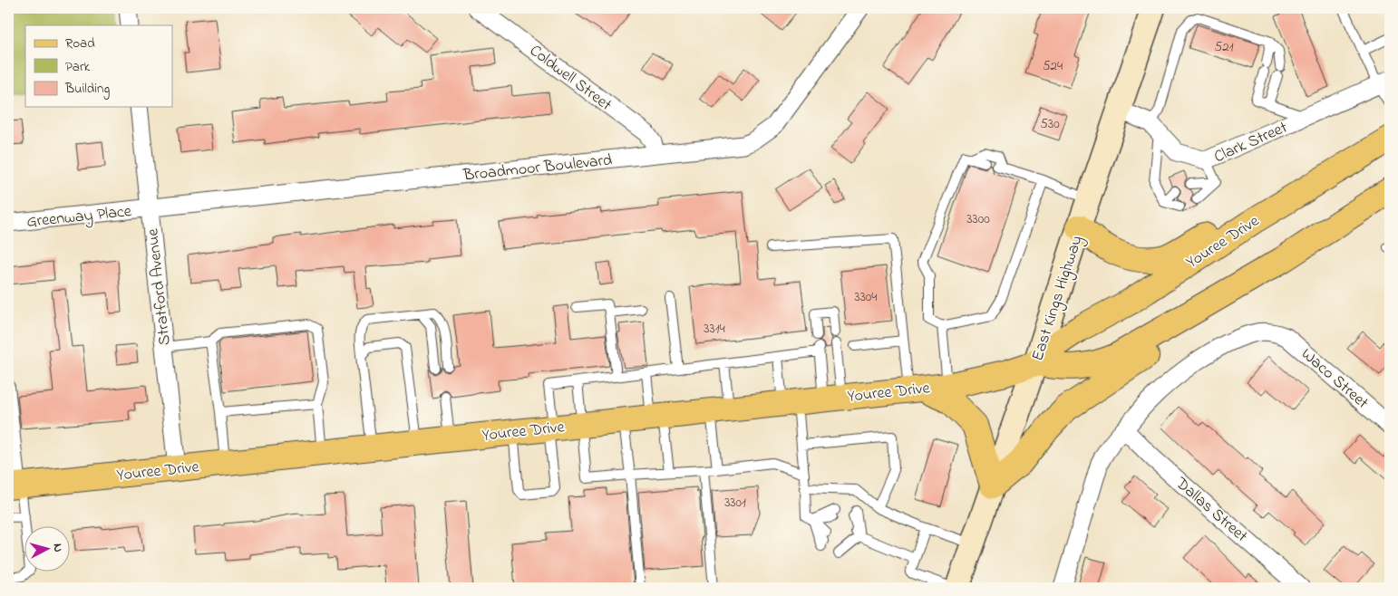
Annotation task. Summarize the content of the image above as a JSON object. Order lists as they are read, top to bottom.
{
  "streets": {
    "main road": ["Youree Drive", "East Kings Highway"],
    "street": [
      "Coldwell Street",
      "Clark Street",
      "Broadmoor Boulevard",
      "Greenway Place",
      "Stratford Avenue",
      "Waco Street",
      "Dallas Street"
    ]
  },
  "crossings": [
    ["Coldwell Street", "Broadmoor Boulevard"],
    ["Clark Street", "East Kings Highway"],
    ["Broadmoor Boulevard", "Greenway Place"],
    ["Broadmoor Boulevard", "Stratford Avenue"],
    ["Greenway Place", "Stratford Avenue"],
    ["Youree Drive", "Stratford Avenue"],
    ["Youree Drive", "East Kings Highway"],
    ["Waco Street", "Dallas Street"]
  ],
  "house_numbers": [
    "521",
    "524",
    "530",
    "3300",
    "3304",
    "3314",
    "3301"
  ],
  "legend": ["Road", "Park", "Building"],
  "north": "right"
}
